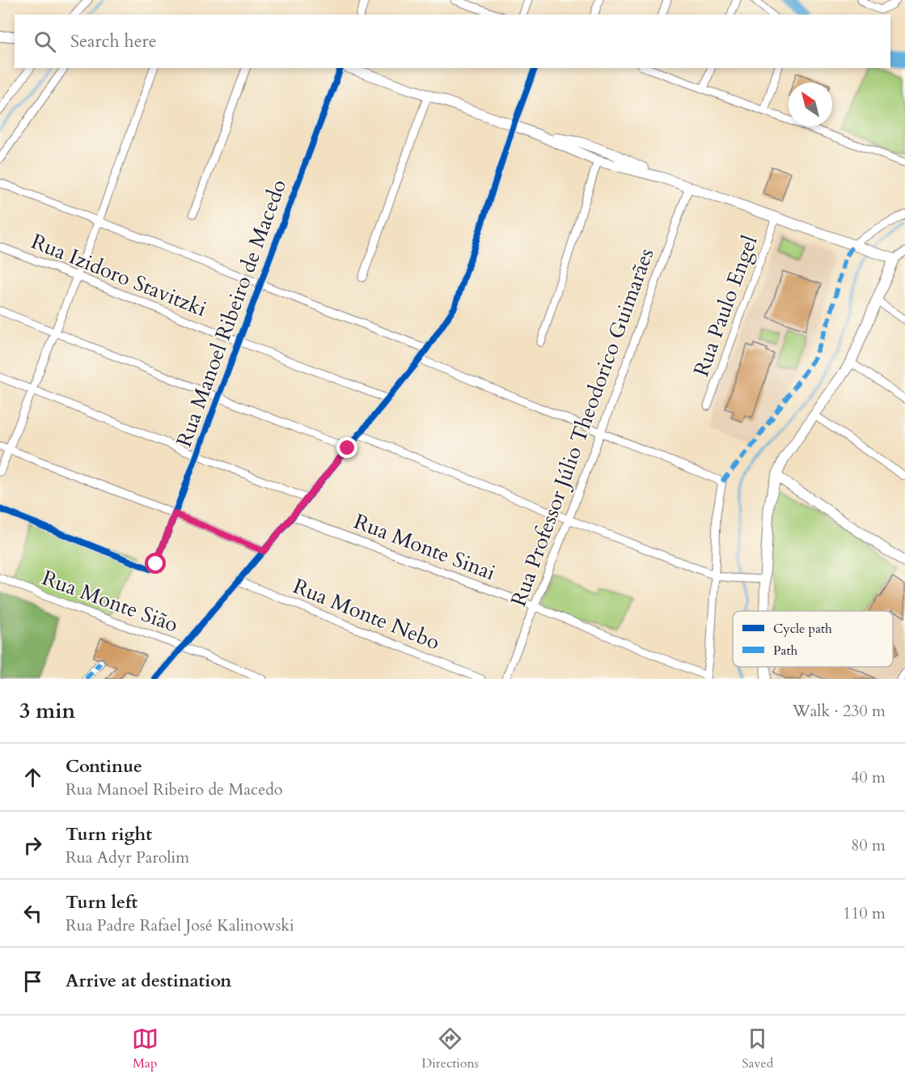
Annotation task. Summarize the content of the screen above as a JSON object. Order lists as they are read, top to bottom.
{
  "streets": {
    "street": [
      "Rua Izidoro Stavitzki",
      "Rua Paulo Engel",
      "Rua Manoel Ribeiro de Macedo",
      "Rua Professor Júlio Theodorico Guimarães",
      "Rua Monte Sinai",
      "Rua Monte Sião",
      "Rua Monte Nebo"
    ]
  },
  "crossings": [
    ["Rua Izidoro Stavitzki", "Rua Manoel Ribeiro de Macedo"],
    ["Rua Professor Júlio Theodorico Guimarães", "Rua Monte Sinai"]
  ],
  "legend": ["Cycle path", "Path"],
  "north": "top left",
  "page": {
    "search": "Search here",
    "heading": ["3 min", "Walk · 230 m"],
    "list": [
      ["Continue", "Rua Manoel Ribeiro de Macedo", "40 m"],
      ["Turn right", "Rua Adyr Parolim", "80 m"],
      ["Turn left", "Rua Padre Rafael José Kalinowski", "110 m"],
      "Arrive at destination"
    ],
    "nav": ["Map", "Directions", "Saved"]
  }
}
